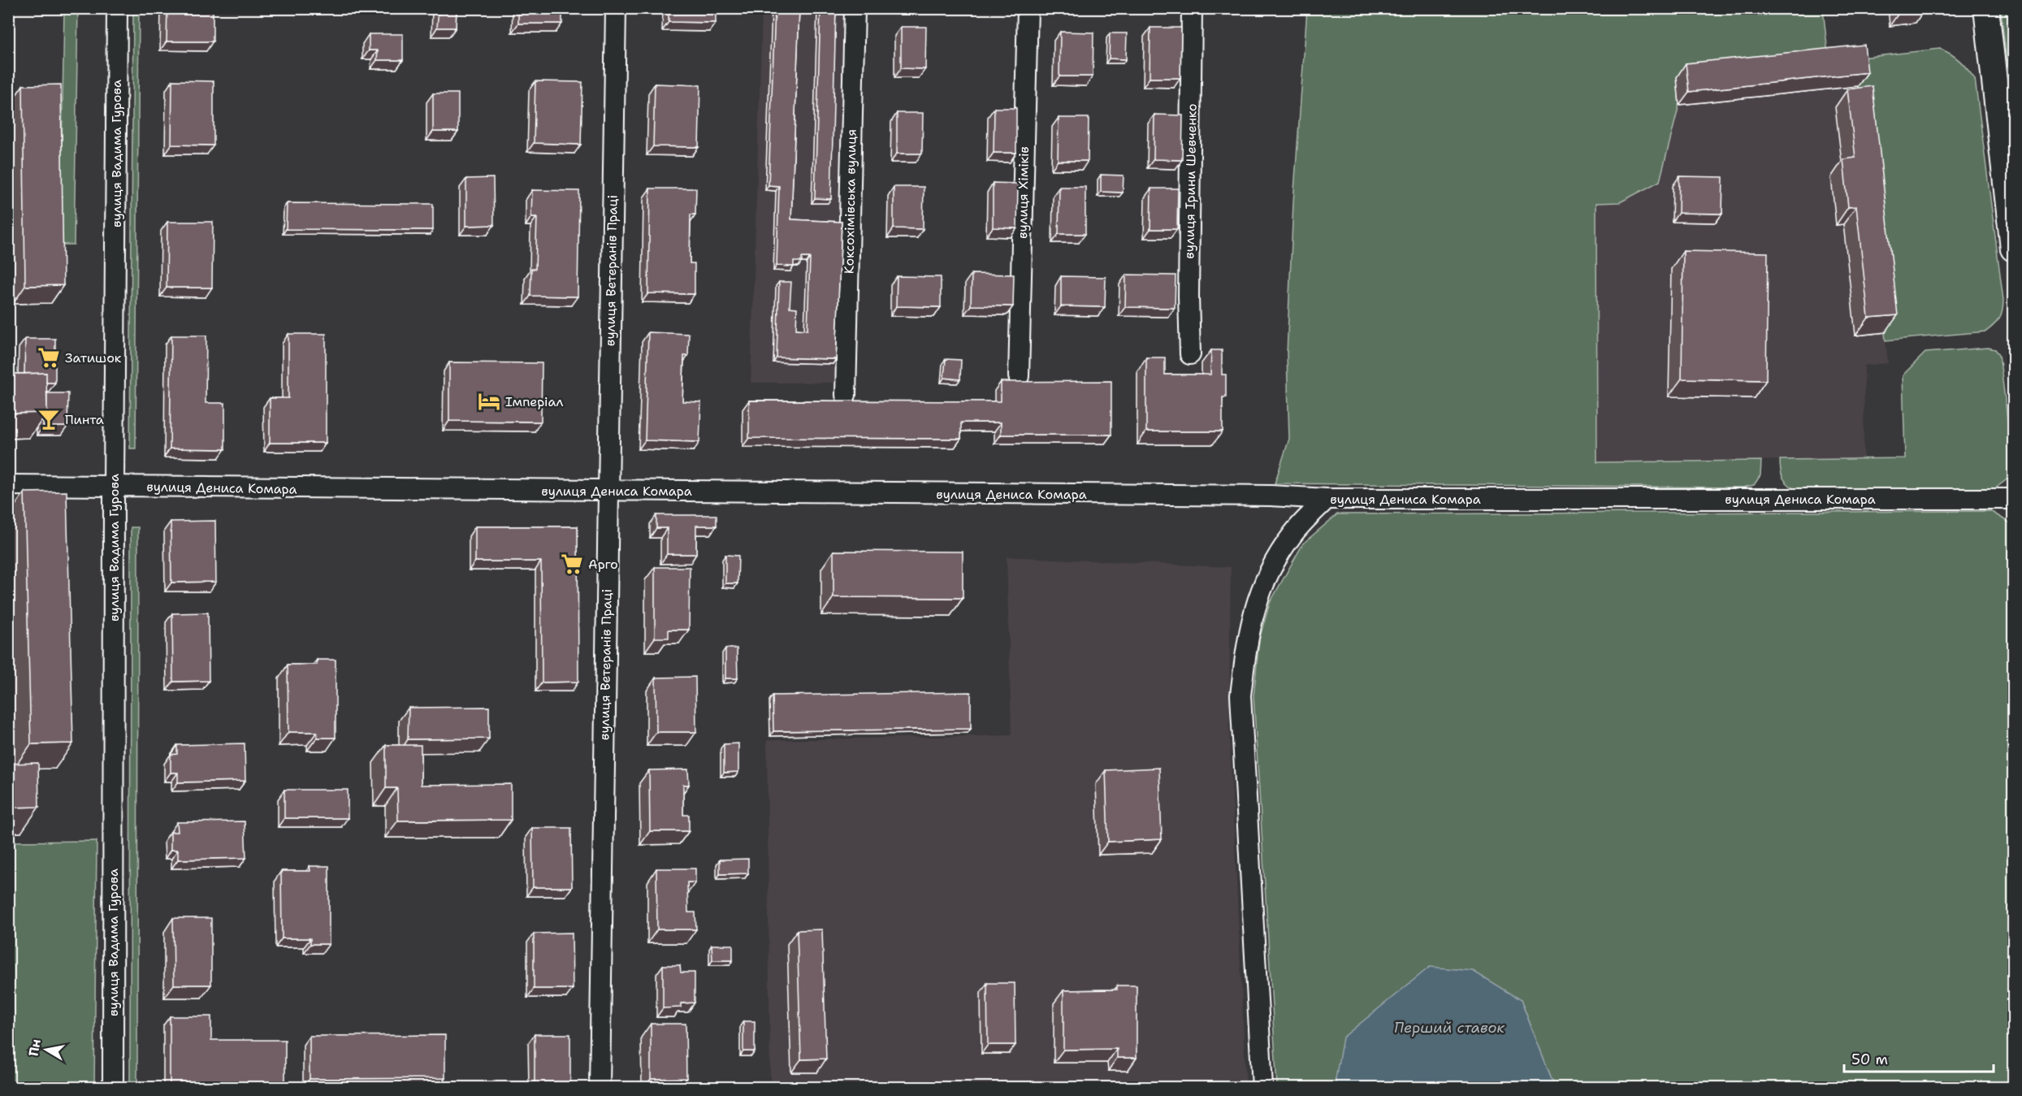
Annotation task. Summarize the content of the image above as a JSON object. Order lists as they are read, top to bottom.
{
  "streets": {
    "street": [
      "вулиця Вадима Гурова",
      "вулиця Ірини Шевченко",
      "вулиця Хіміків",
      "Коксохімівська вулиця",
      "вулиця Ветеранів Праці",
      "вулиця Дениса Комара"
    ]
  },
  "crossings": [
    ["вулиця Вадима Гурова", "вулиця Дениса Комара"],
    ["вулиця Ветеранів Праці", "вулиця Дениса Комара"]
  ],
  "water": ["Перший ставок"],
  "places": {
    "supermarket": ["Затишок", "Арго"],
    "hotel": ["Імперіал"],
    "bar": ["Пинта"]
  },
  "scale_bar": "50 m",
  "north": "left"
}
